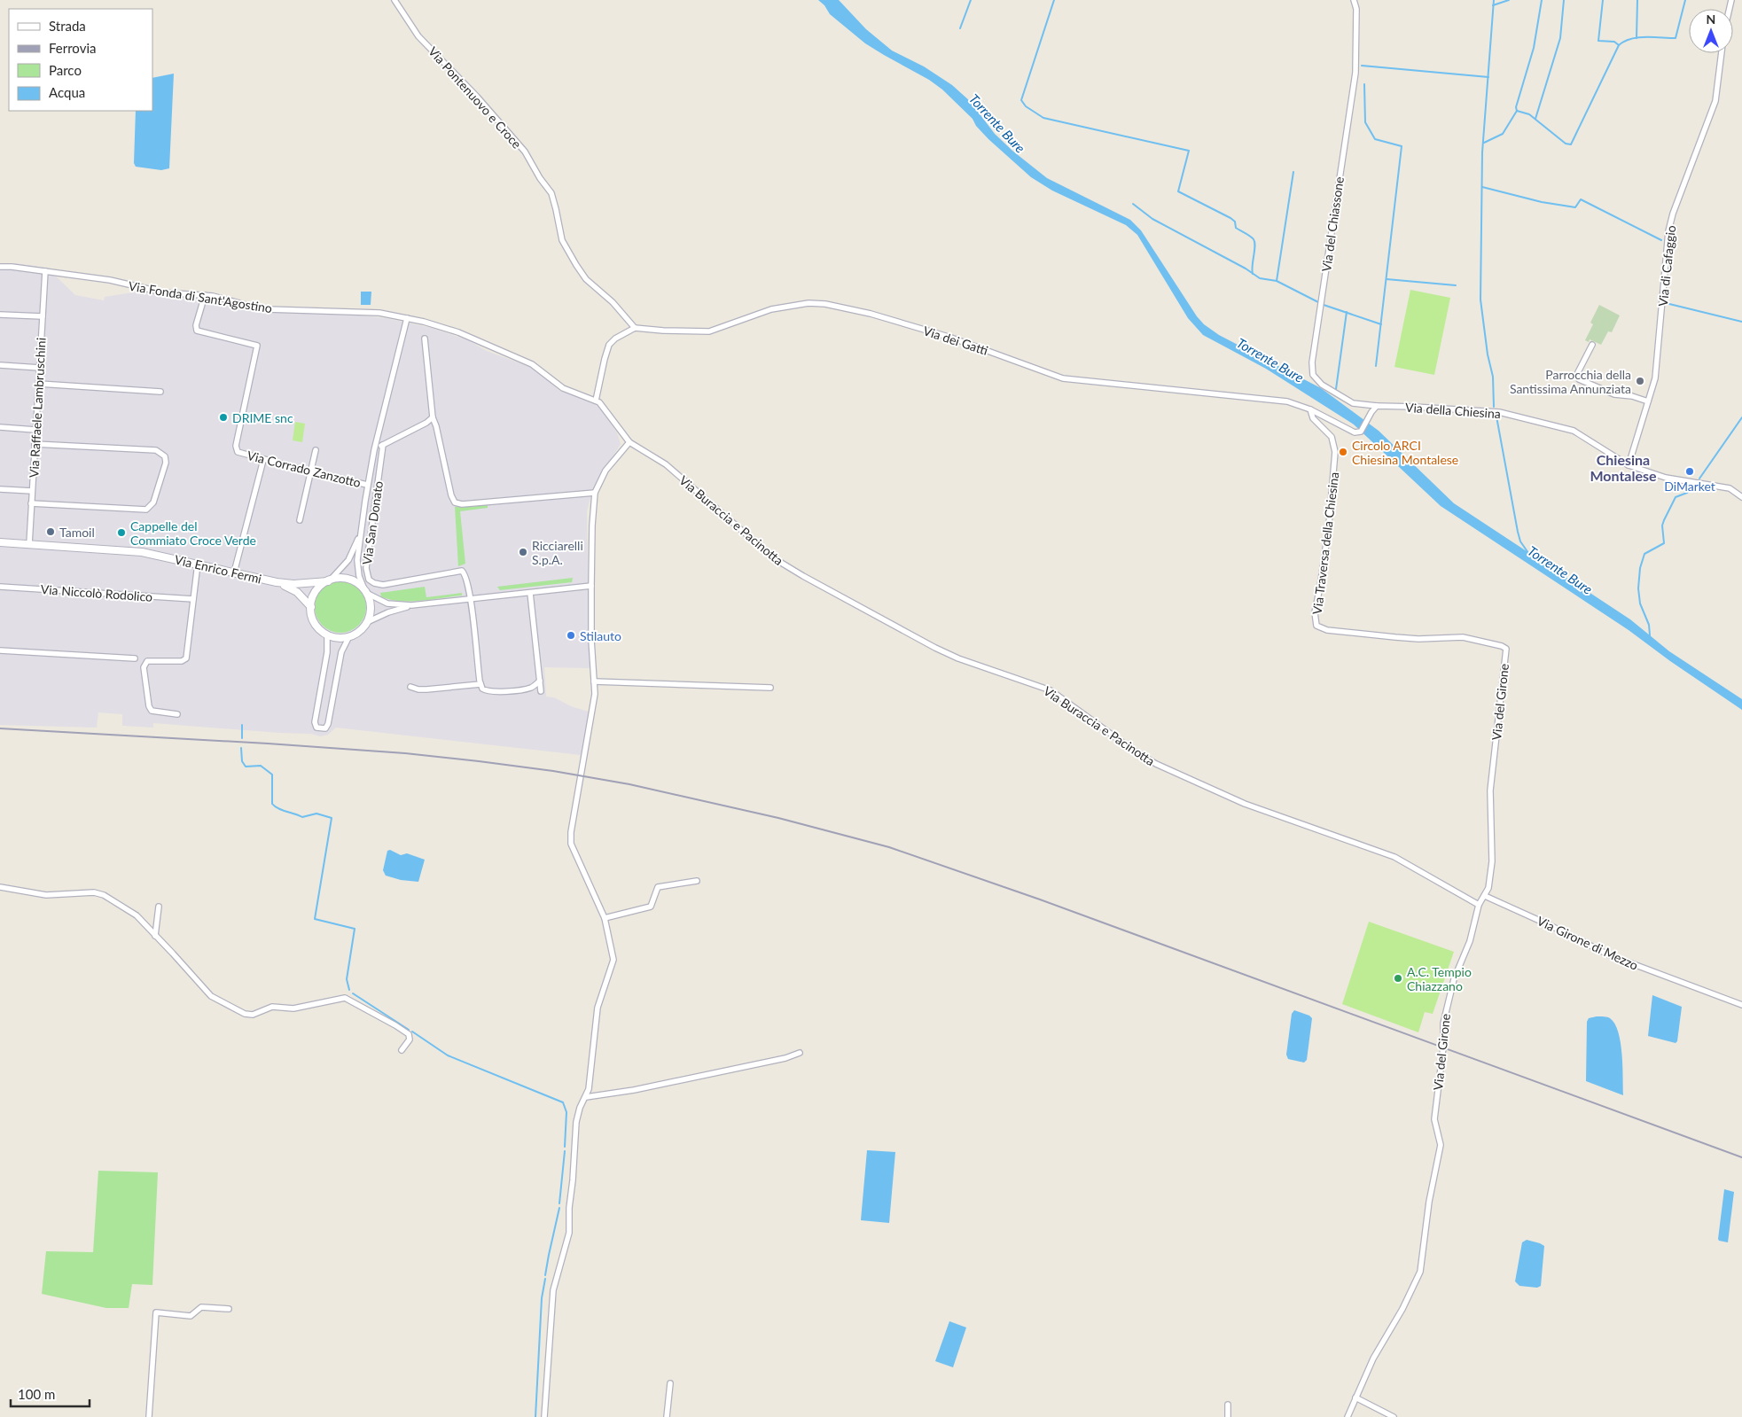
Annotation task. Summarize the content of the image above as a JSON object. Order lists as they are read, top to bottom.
{
  "streets": {
    "street": [
      "Via Pontenuovo e Croce",
      "Via del Chiassone",
      "Via di Cafaggio",
      "Via Fonda di Sant'Agostino",
      "Via dei Gatti",
      "Via Raffaele Lambruschini",
      "Via della Chiesina",
      "Via Corrado Zanzotto",
      "Via Buraccia e Pacinotta",
      "Via San Donato",
      "Via Traversa della Chiesina",
      "Via Enrico Fermi",
      "Via Niccolò Rodolico",
      "Via del Girone",
      "Via Girone di Mezzo"
    ]
  },
  "crossings": [
    ["Via Pontenuovo e Croce", "Via dei Gatti"],
    ["Via del Chiassone", "Via dei Gatti"],
    ["Via del Chiassone", "Via della Chiesina"],
    ["Via di Cafaggio", "Via della Chiesina"],
    ["Via Fonda di Sant'Agostino", "Via Raffaele Lambruschini"],
    ["Via Fonda di Sant'Agostino", "Via Corrado Zanzotto"],
    ["Via Fonda di Sant'Agostino", "Via Buraccia e Pacinotta"],
    ["Via dei Gatti", "Via della Chiesina"],
    ["Via dei Gatti", "Via Traversa della Chiesina"],
    ["Via Raffaele Lambruschini", "Via Enrico Fermi"],
    ["Via Buraccia e Pacinotta", "Via del Girone"],
    ["Via Traversa della Chiesina", "Via del Girone"],
    ["Via del Girone", "Via Girone di Mezzo"]
  ],
  "districts": ["Chiesina Montalese"],
  "water": ["Torrente Bure"],
  "places": [
    "Parrocchia della Santissima Annunziata",
    "DRIME snc",
    "Circolo ARCI Chiesina Montalese",
    "DiMarket",
    "Tamoil",
    "Cappelle del Commiato Croce Verde",
    "Ricciarelli S.p.A.",
    "Stilauto",
    "A.C. Tempio Chiazzano"
  ],
  "legend": [
    "Strada",
    "Ferrovia",
    "Parco",
    "Acqua"
  ],
  "scale_bar": "100 m",
  "north": "top"
}
